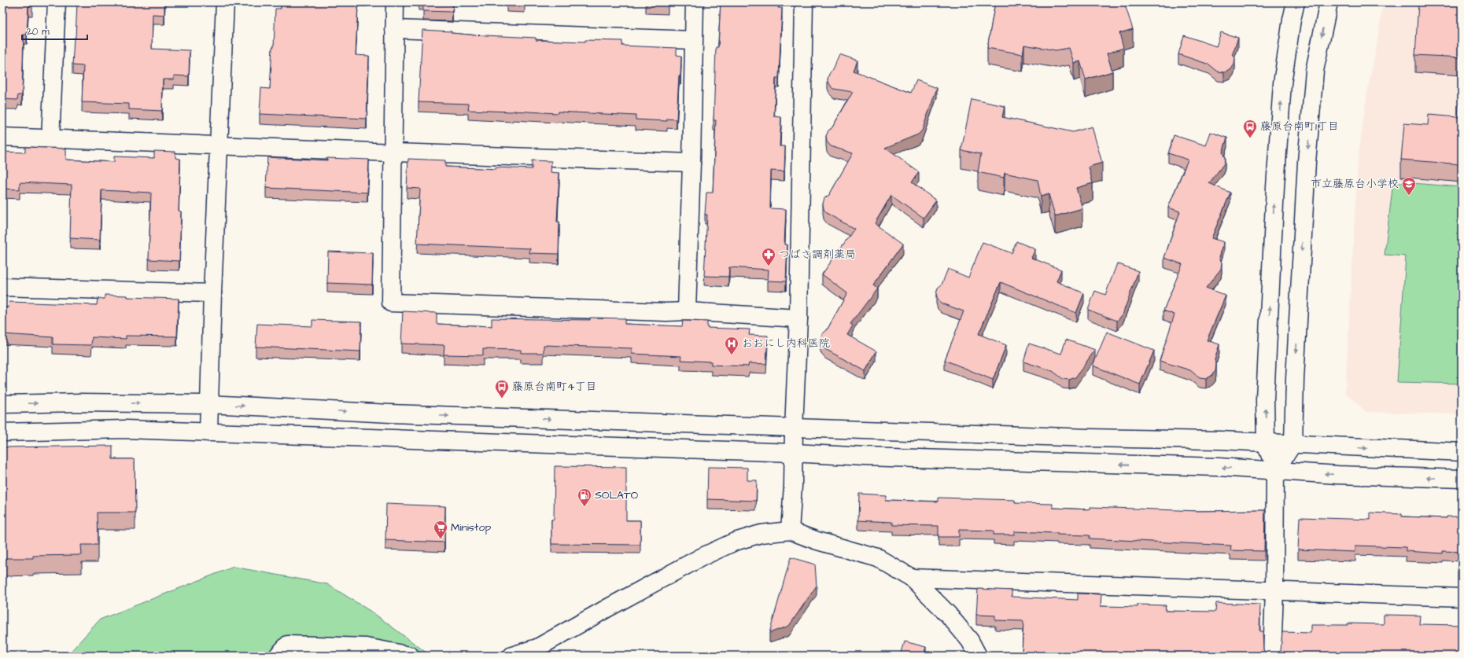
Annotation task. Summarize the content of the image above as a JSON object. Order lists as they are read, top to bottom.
{
  "places": {
    "bus stop": ["藤原台南町1丁目", "藤原台南町4丁目"],
    "school or university": ["市立藤原台小学校"],
    "pharmacy": ["つばさ調剤薬局"],
    "hospital": ["おおにし内科医院"],
    "fuel station": ["SOLATO"],
    "supermarket": ["Ministop"]
  },
  "scale_bar": "20 m"
}
